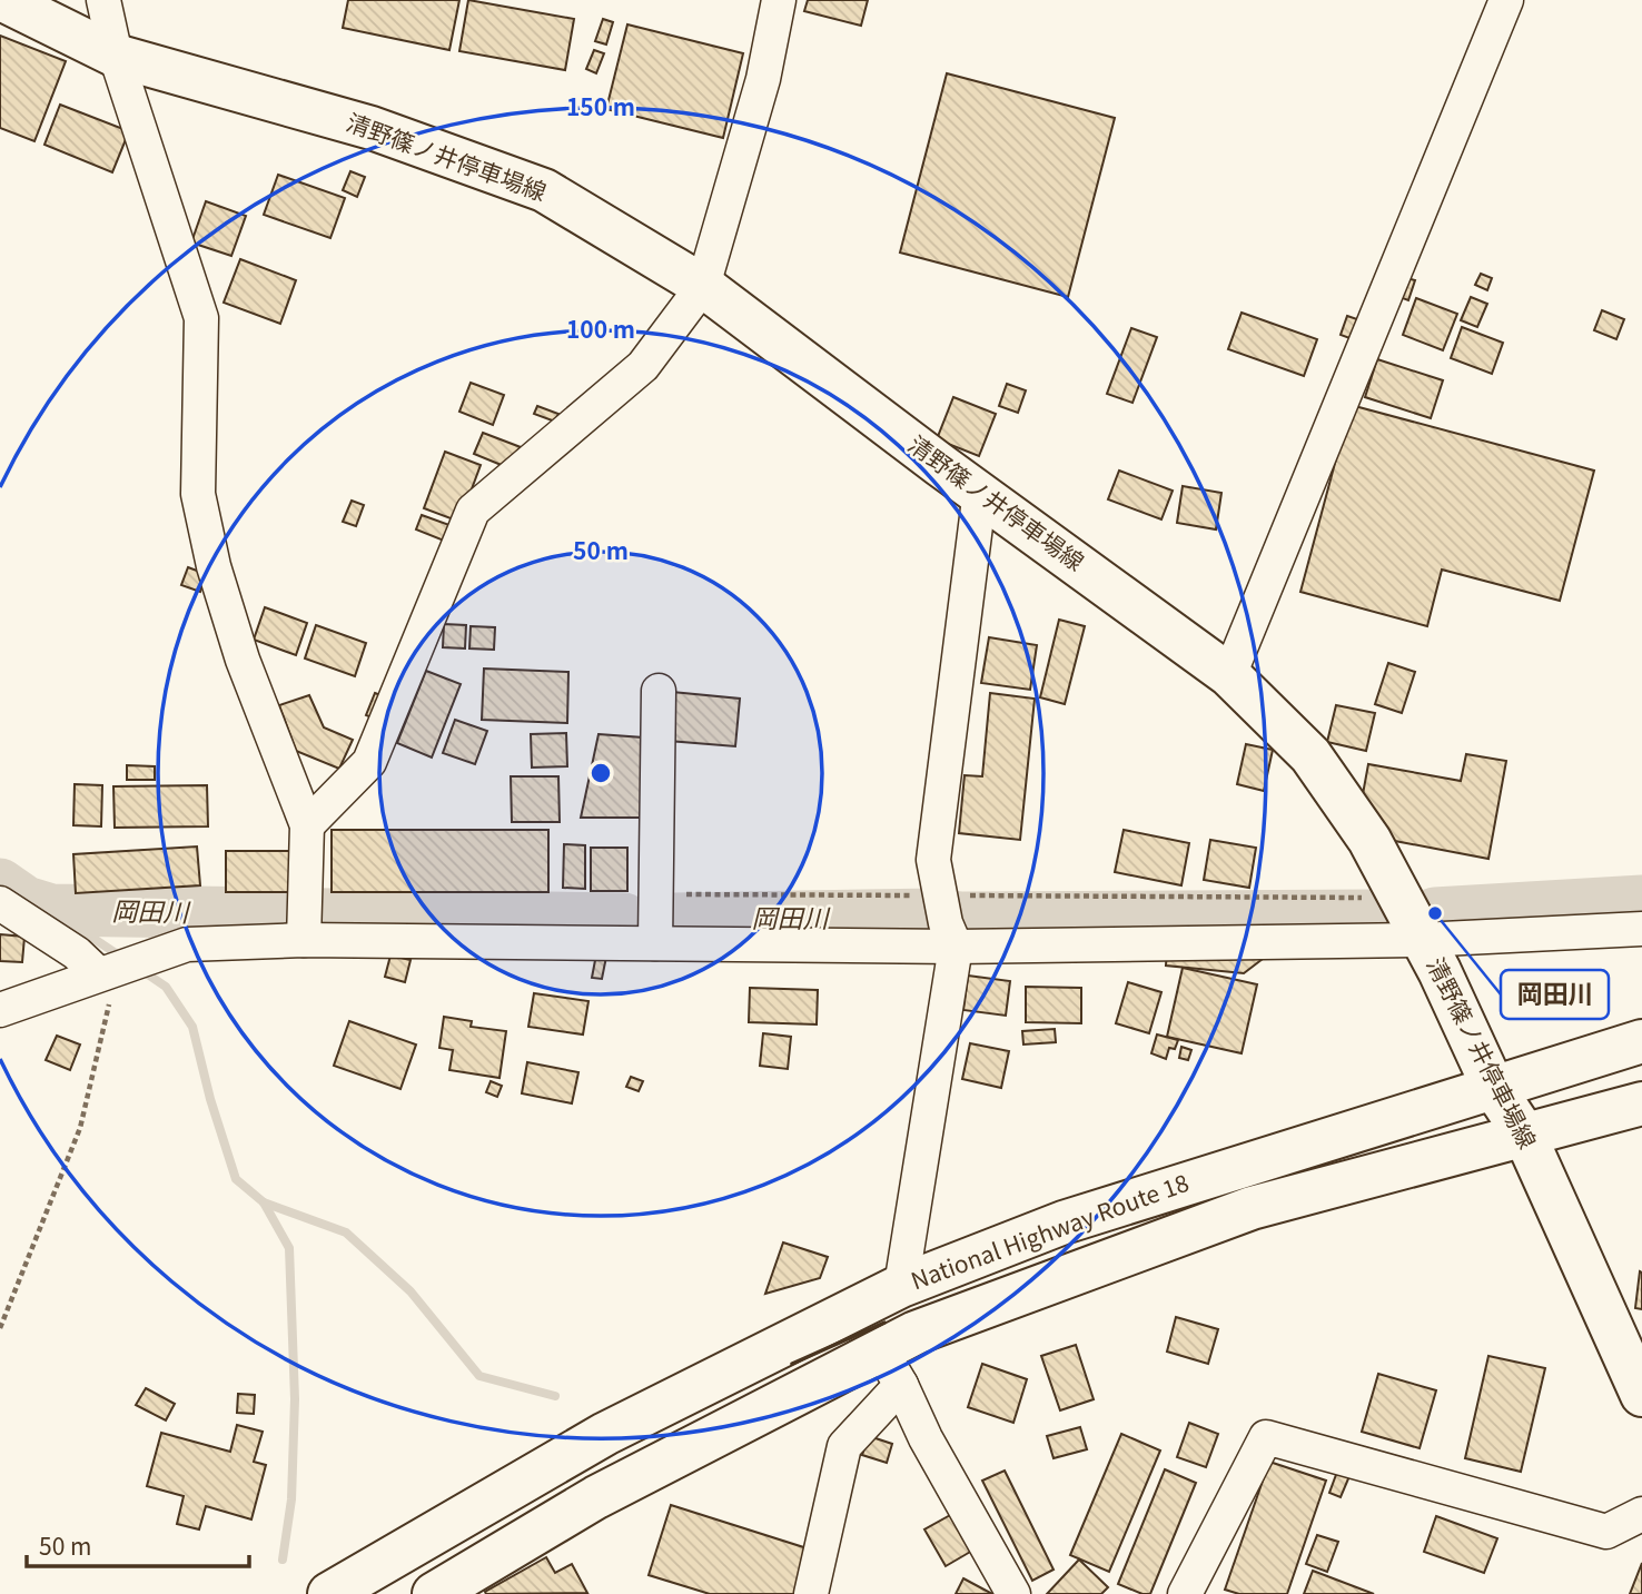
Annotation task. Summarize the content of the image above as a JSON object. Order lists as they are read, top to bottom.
{
  "streets": {
    "main road": ["清野篠ノ井停車場線", "National Highway Route 18"]
  },
  "crossings": [
    ["清野篠ノ井停車場線", "National Highway Route 18"]
  ],
  "water": ["岡田川"],
  "places": ["岡田川"],
  "scale_bar": "50 m",
  "rings": ["150 m", "100 m", "50 m"]
}
